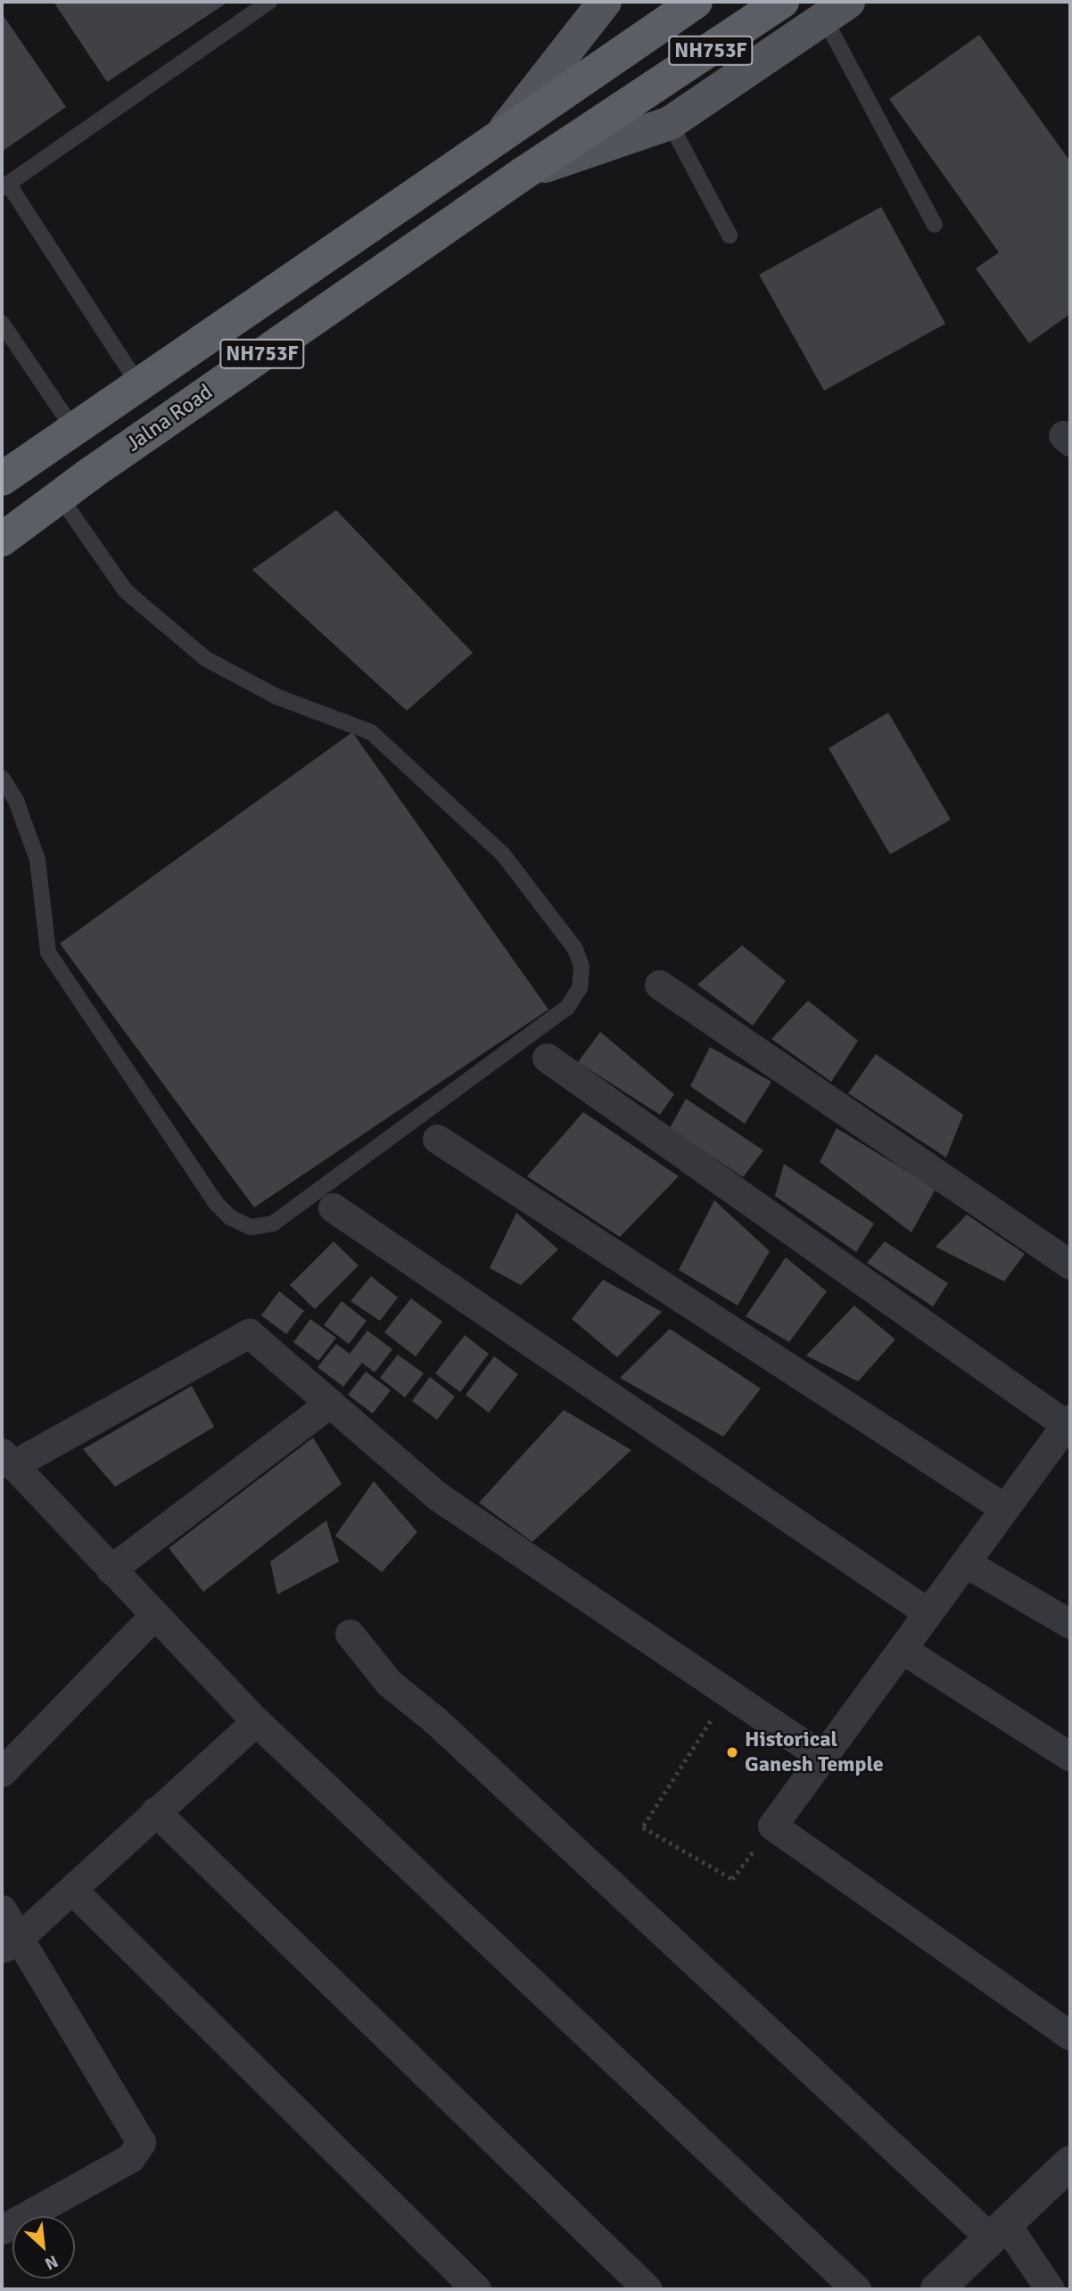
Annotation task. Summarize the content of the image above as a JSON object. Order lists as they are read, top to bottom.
{
  "streets": {
    "highway": ["NH753F", "Jalna Road"]
  },
  "crossings": [
    ["NH753F", "Jalna Road"]
  ],
  "places": ["Historical Ganesh Temple"],
  "north": "bottom right"
}
